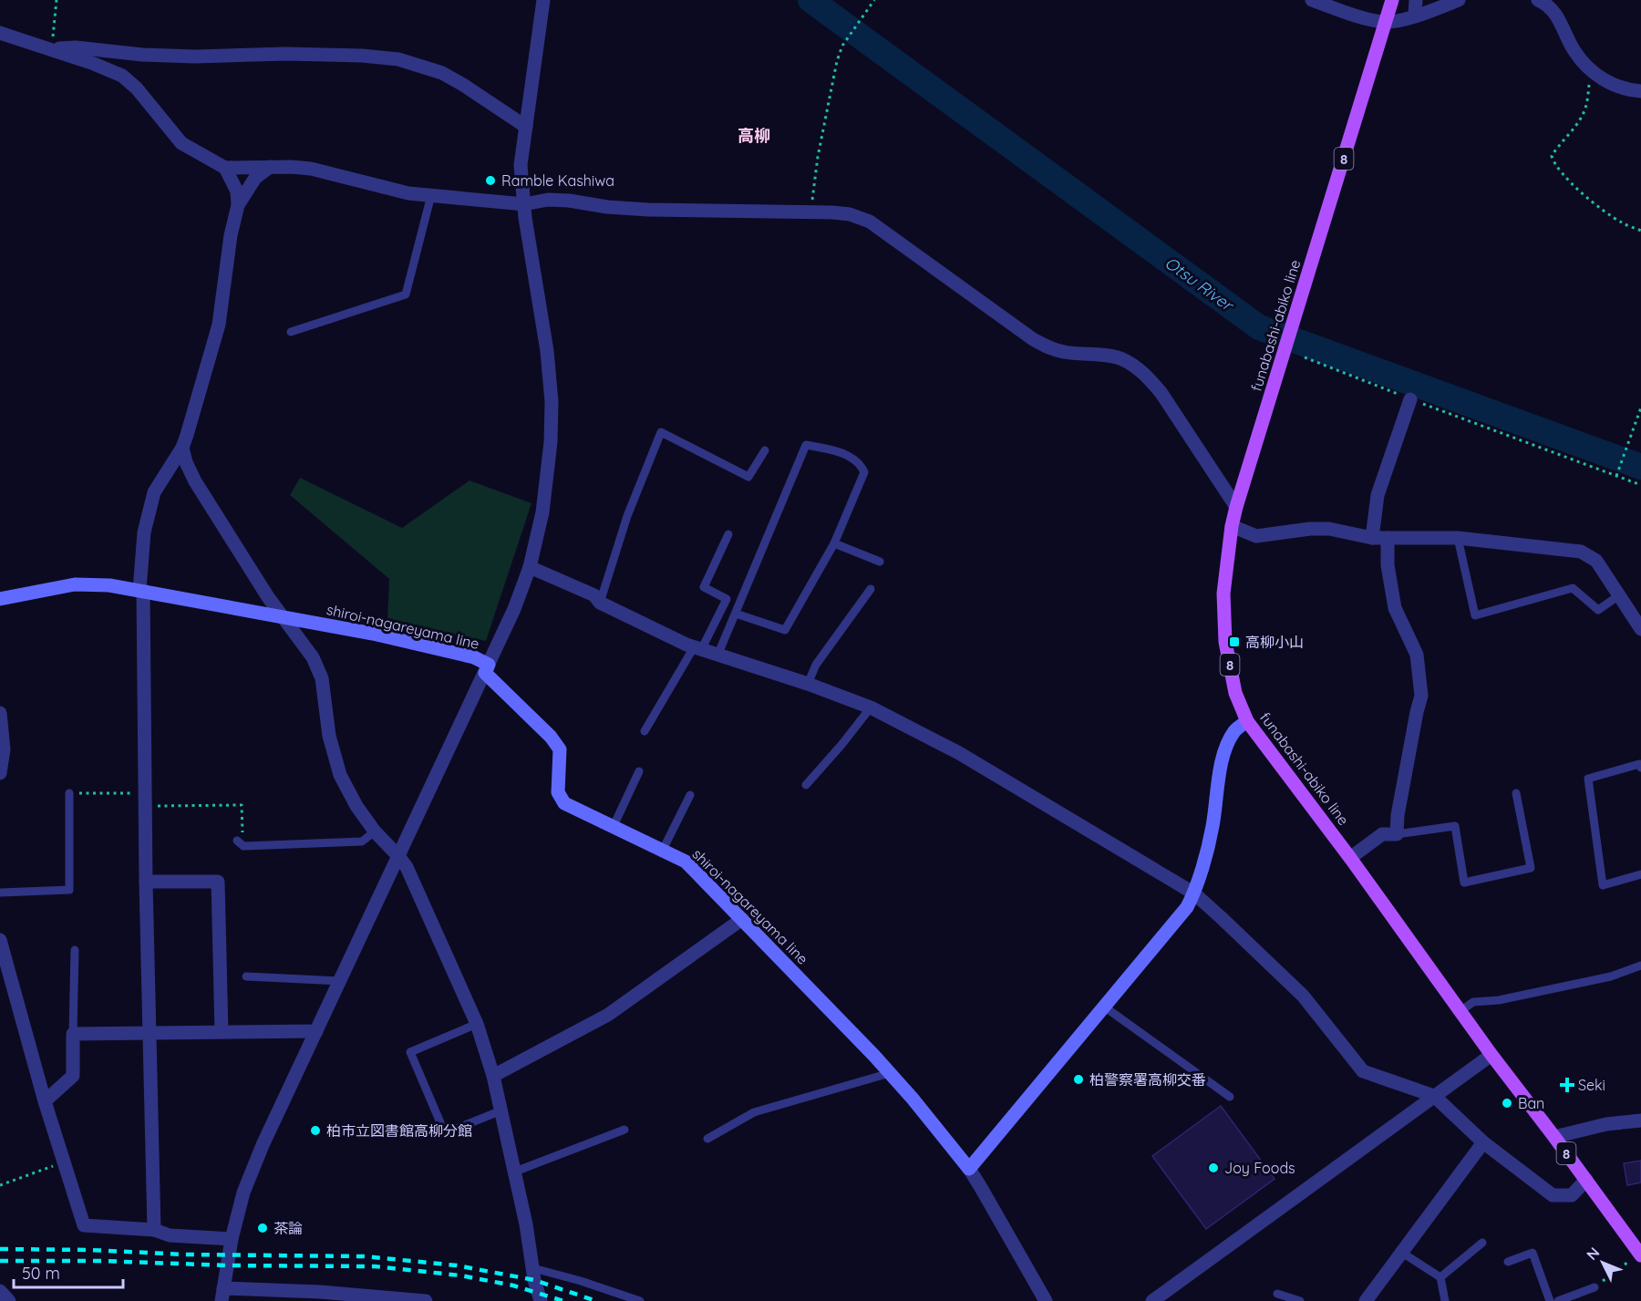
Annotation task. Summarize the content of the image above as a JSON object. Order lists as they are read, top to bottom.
{
  "streets": {
    "main road": ["8", "funabashi-abiko line", "shiroi-nagareyama line"]
  },
  "districts": ["高柳"],
  "water": ["Otsu River"],
  "places": {
    "other": [
      "Ramble Kashiwa",
      "柏警察署高柳交番",
      "Ban",
      "柏市立図書館高柳分館",
      "Joy Foods",
      "茶論"
    ],
    "transit": ["高柳小山"],
    "health": ["Seki"]
  },
  "scale_bar": "50 m",
  "north": "top left"
}
